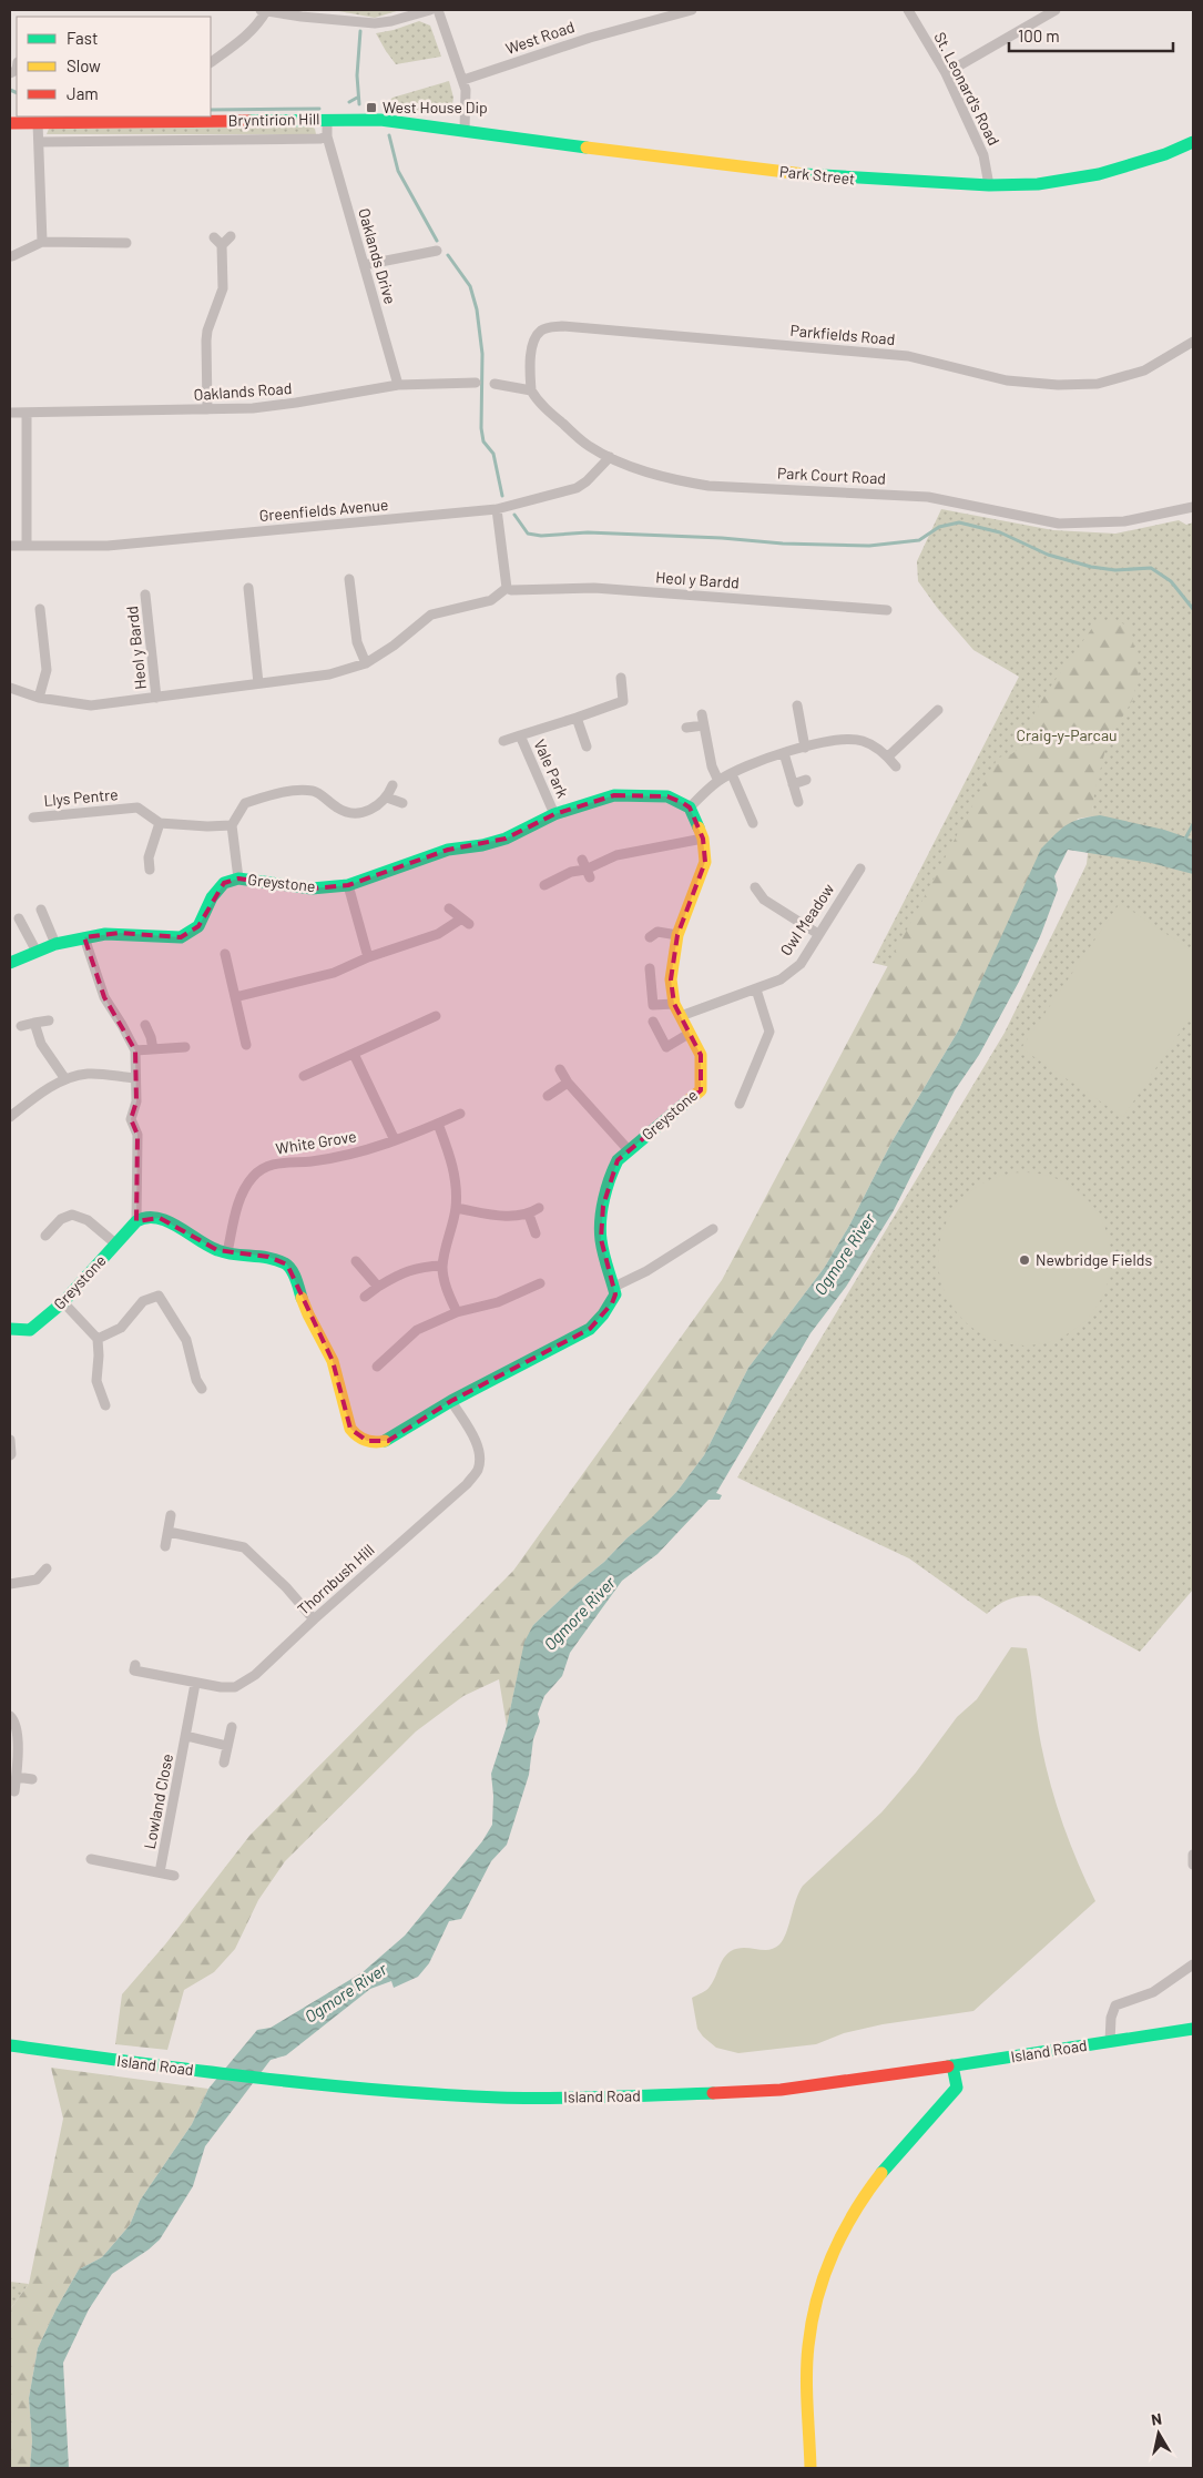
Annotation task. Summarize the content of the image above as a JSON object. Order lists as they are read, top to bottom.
{
  "streets": {
    "street": [
      "West Road",
      "St. Leonard's Road",
      "Bryntirion Hill",
      "Park Street",
      "Oaklands Drive",
      "Parkfields Road",
      "Oaklands Road",
      "Park Court Road",
      "Greenfields Avenue",
      "Heol y Bardd",
      "Vale Park",
      "Llys Pentre",
      "Greystone",
      "Owl Meadow",
      "White Grove",
      "Thornbush Hill",
      "Lowland Close",
      "Island Road"
    ]
  },
  "crossings": [
    ["St. Leonard's Road", "Park Street"],
    ["Bryntirion Hill", "Park Street"],
    ["Bryntirion Hill", "Oaklands Drive"],
    ["Oaklands Drive", "Oaklands Road"],
    ["Parkfields Road", "Park Court Road"],
    ["Park Court Road", "Greenfields Avenue"],
    ["Vale Park", "Greystone"],
    ["Greystone", "Owl Meadow"],
    ["Thornbush Hill", "Lowland Close"]
  ],
  "water": ["Ogmore River"],
  "parks": ["Craig-y-Parcau"],
  "places": {
    "transit": ["West House Dip"],
    "other": ["Newbridge Fields"]
  },
  "legend": ["Fast", "Slow", "Jam"],
  "scale_bar": "100 m",
  "north": "top"
}
